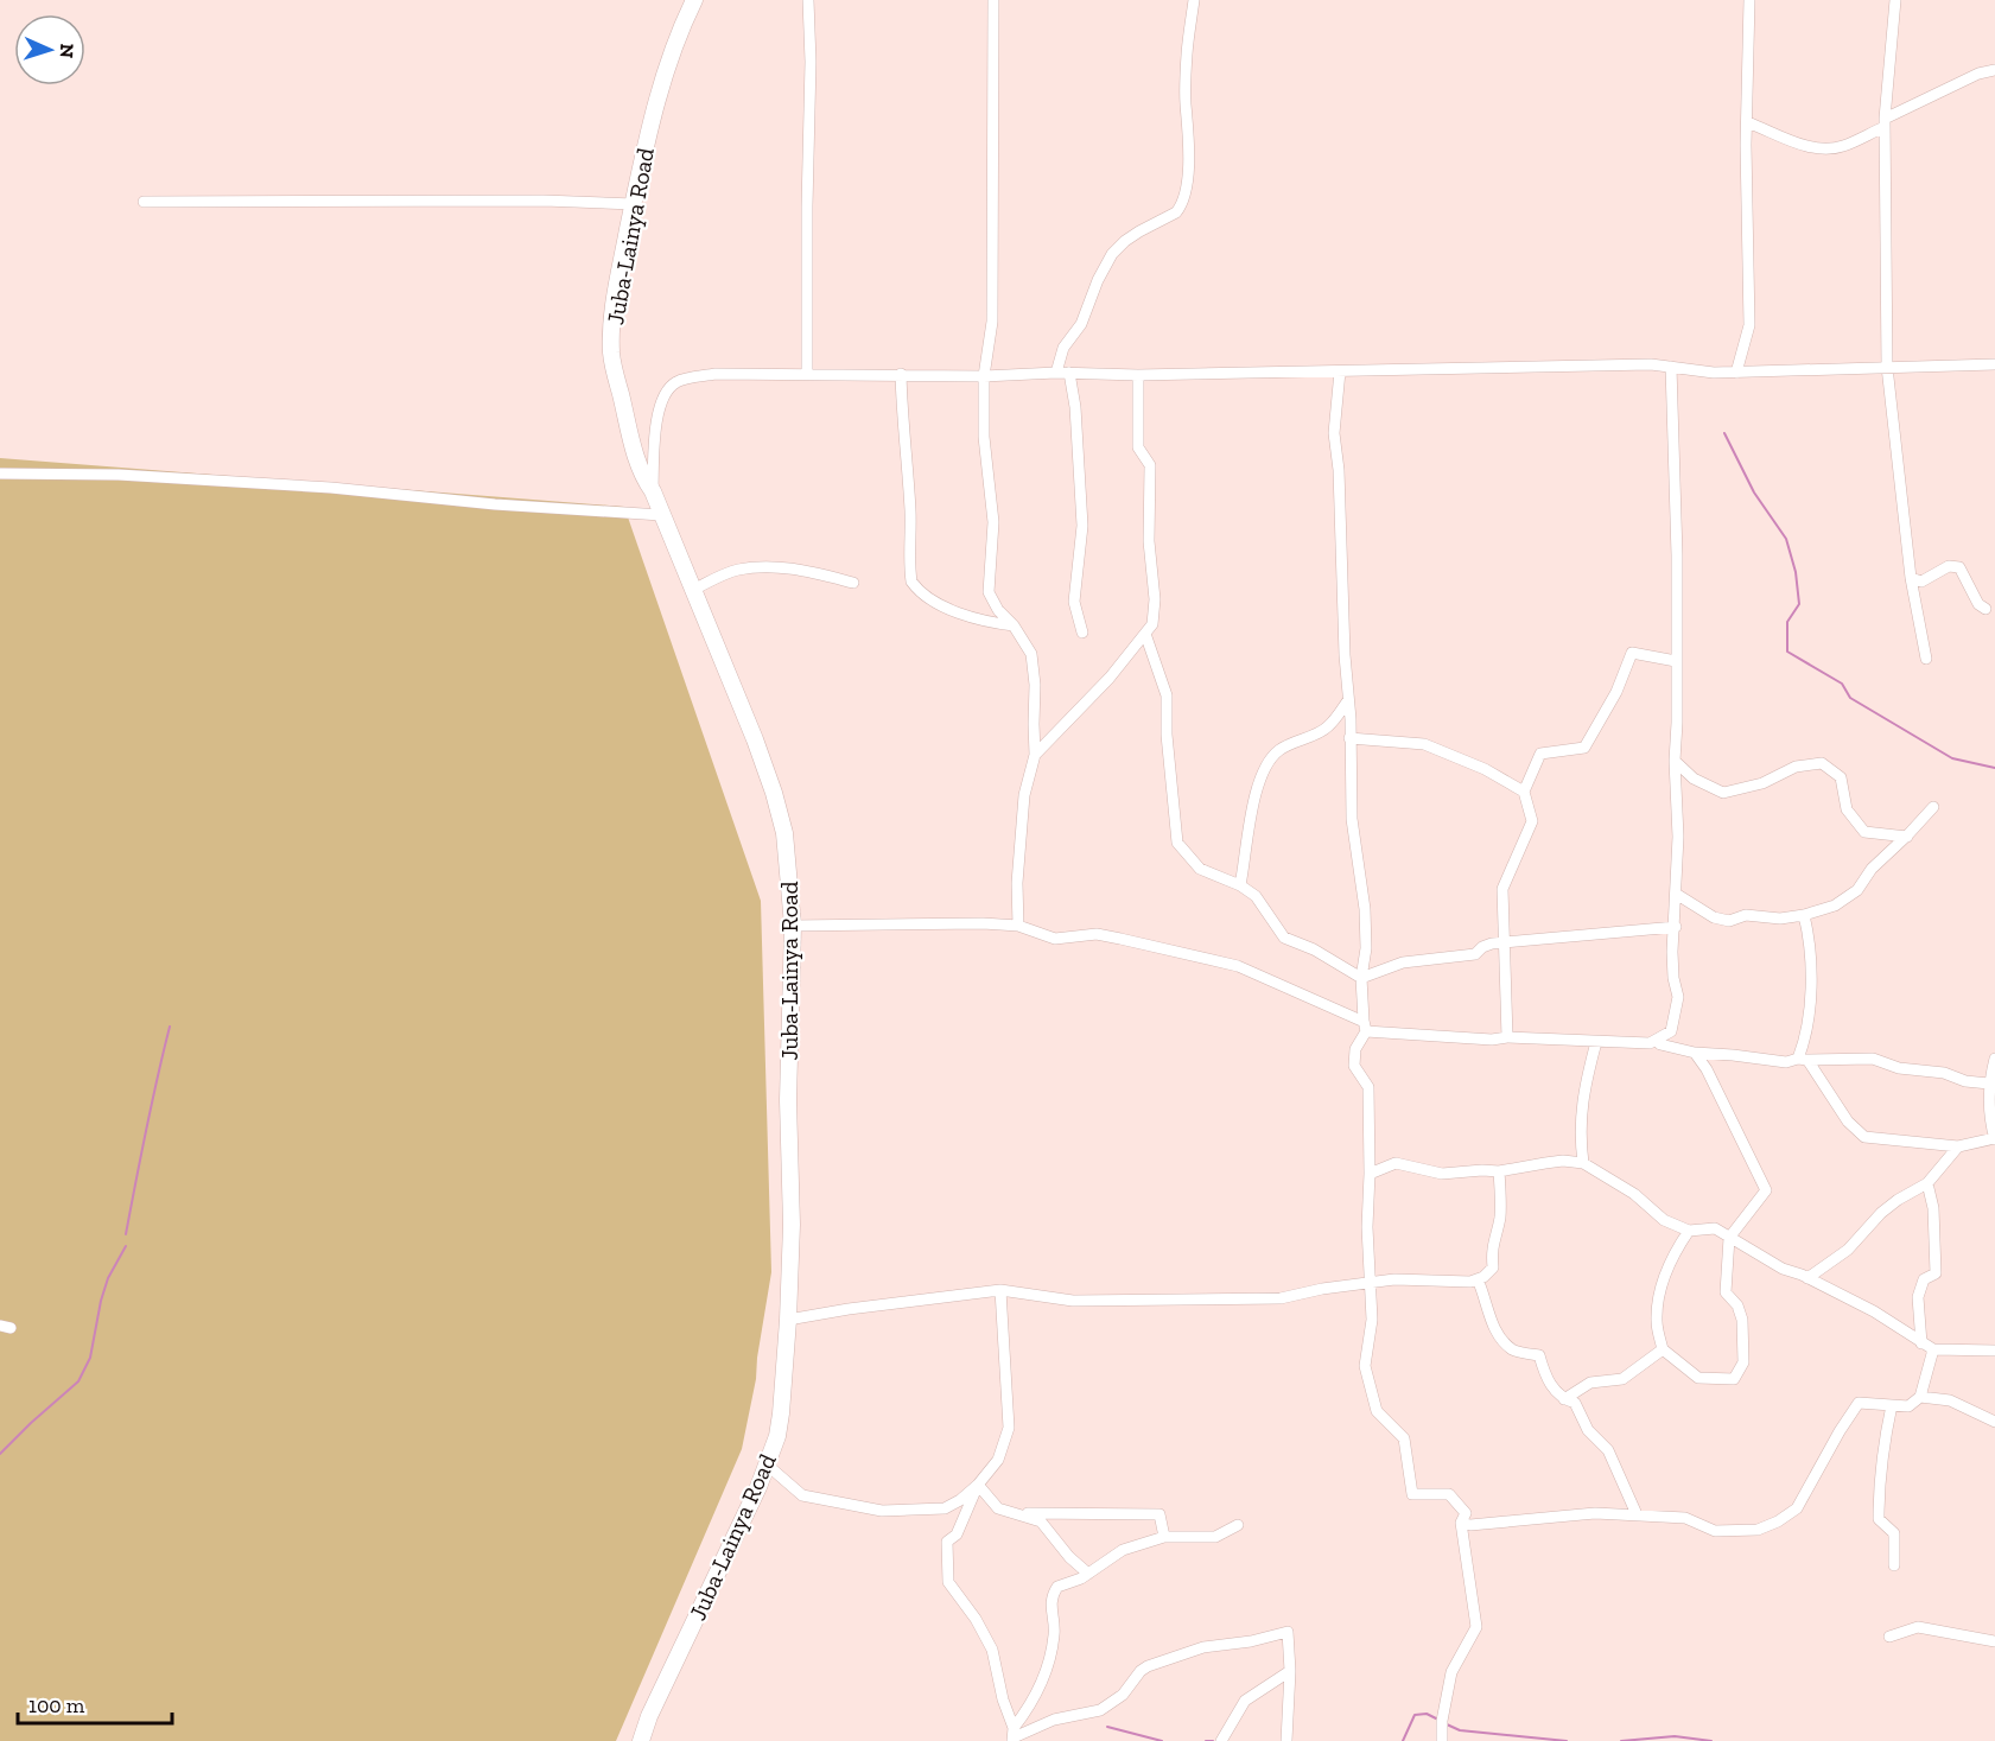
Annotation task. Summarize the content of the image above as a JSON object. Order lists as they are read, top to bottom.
{
  "streets": {
    "main road": ["Juba-Lainya Road"]
  },
  "scale_bar": "100 m",
  "north": "right"
}
